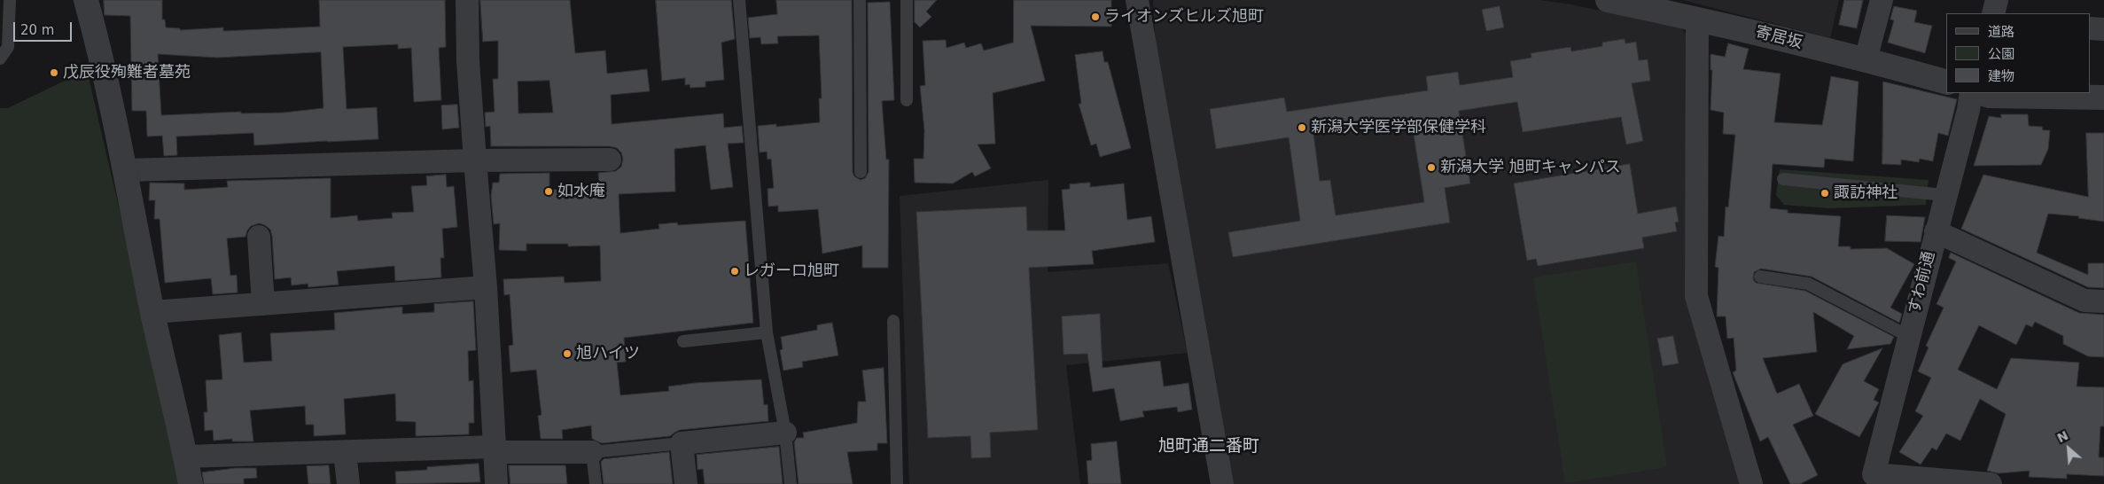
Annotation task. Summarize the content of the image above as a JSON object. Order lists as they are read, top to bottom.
{
  "streets": {
    "street": ["寄居坂", "すわ前通"]
  },
  "districts": ["旭町通二番町"],
  "places": [
    "ライオンズヒルズ旭町",
    "戊辰役殉難者墓苑",
    "新潟大学医学部保健学科",
    "新潟大学 旭町キャンパス",
    "如水庵",
    "諏訪神社",
    "レガーロ旭町",
    "旭ハイツ"
  ],
  "legend": ["道路", "公園", "建物"],
  "scale_bar": "20 m",
  "north": "top left"
}
